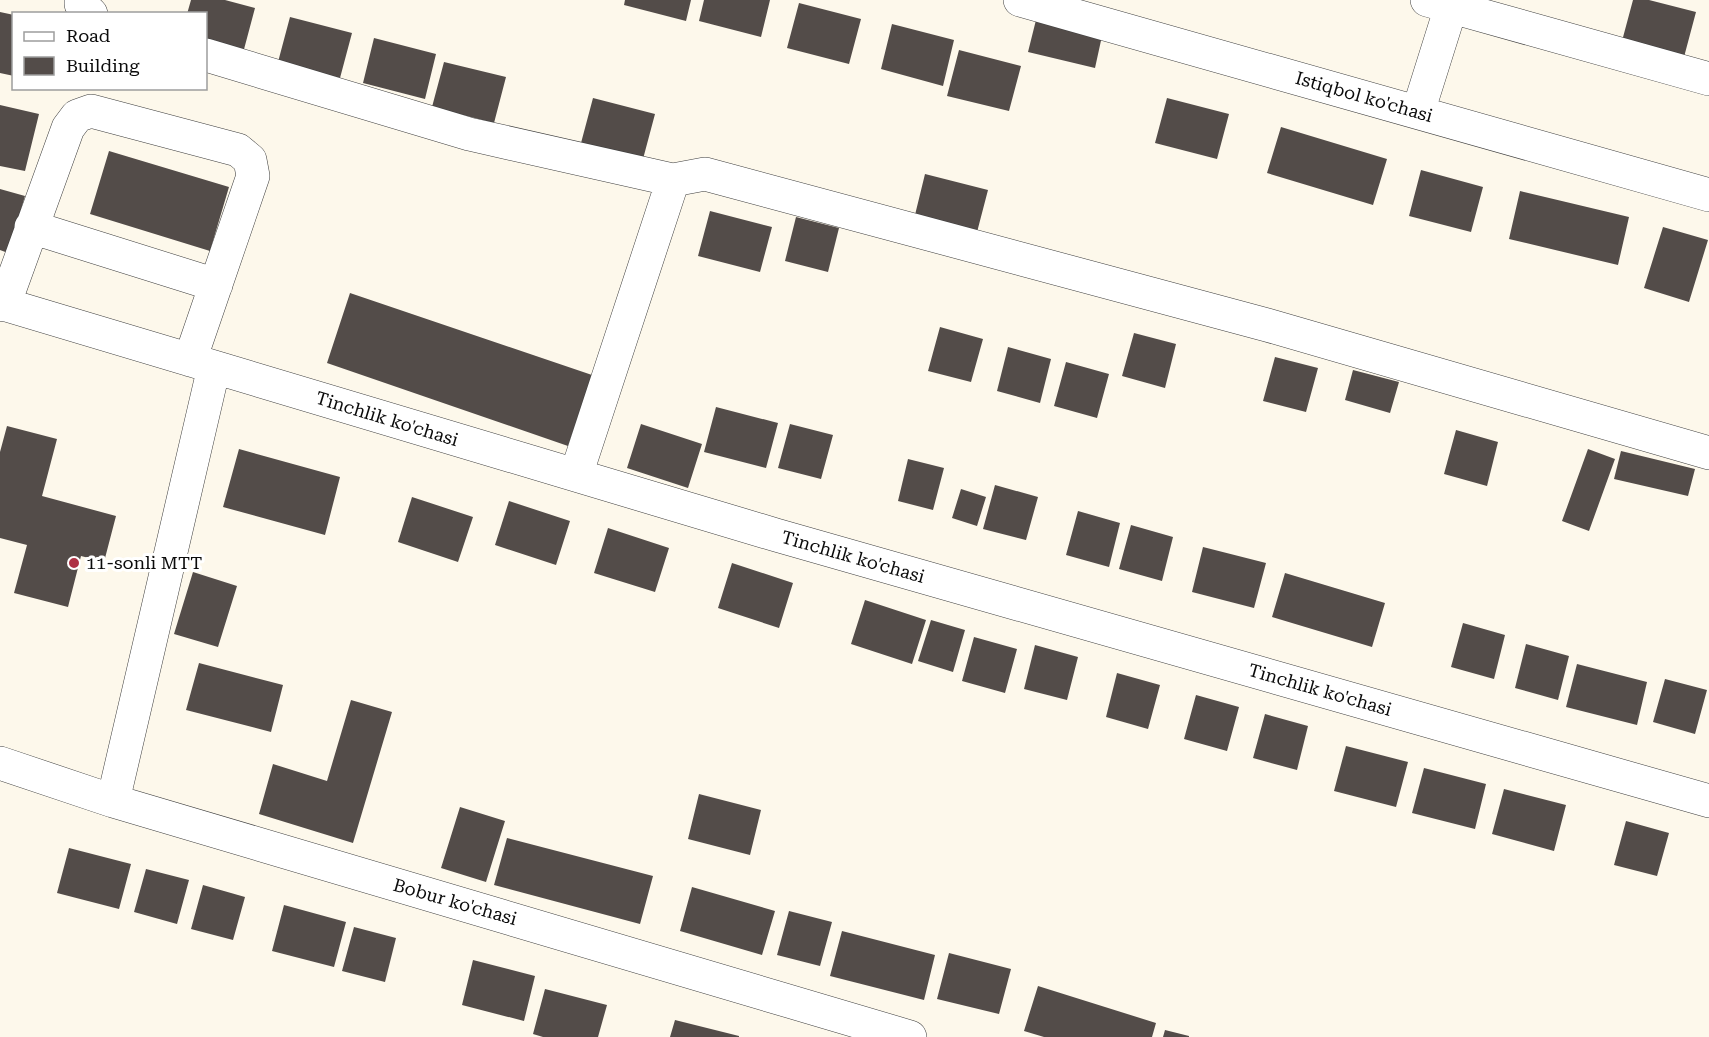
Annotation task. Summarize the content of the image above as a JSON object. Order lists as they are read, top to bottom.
{
  "streets": {
    "street": ["Istiqbol ko'chasi", "Tinchlik ko'chasi", "Bobur ko'chasi"]
  },
  "places": ["11-sonli MTT"],
  "legend": ["Road", "Building"]
}
